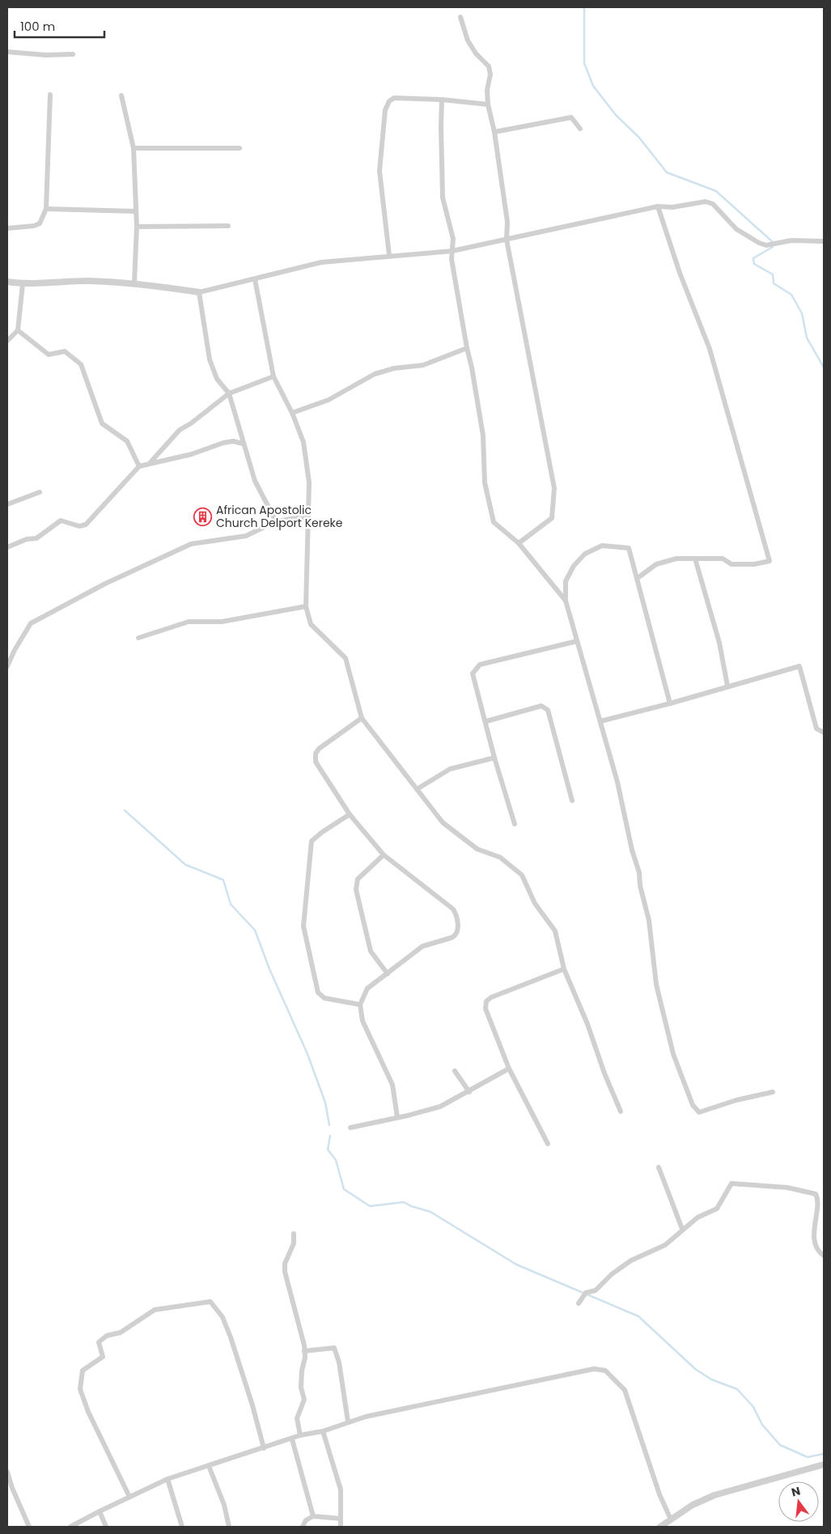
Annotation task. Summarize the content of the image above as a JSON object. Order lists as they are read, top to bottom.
{
  "places": {
    "building": ["African Apostolic Church Delport Kereke"]
  },
  "scale_bar": "100 m",
  "north": "top"
}
